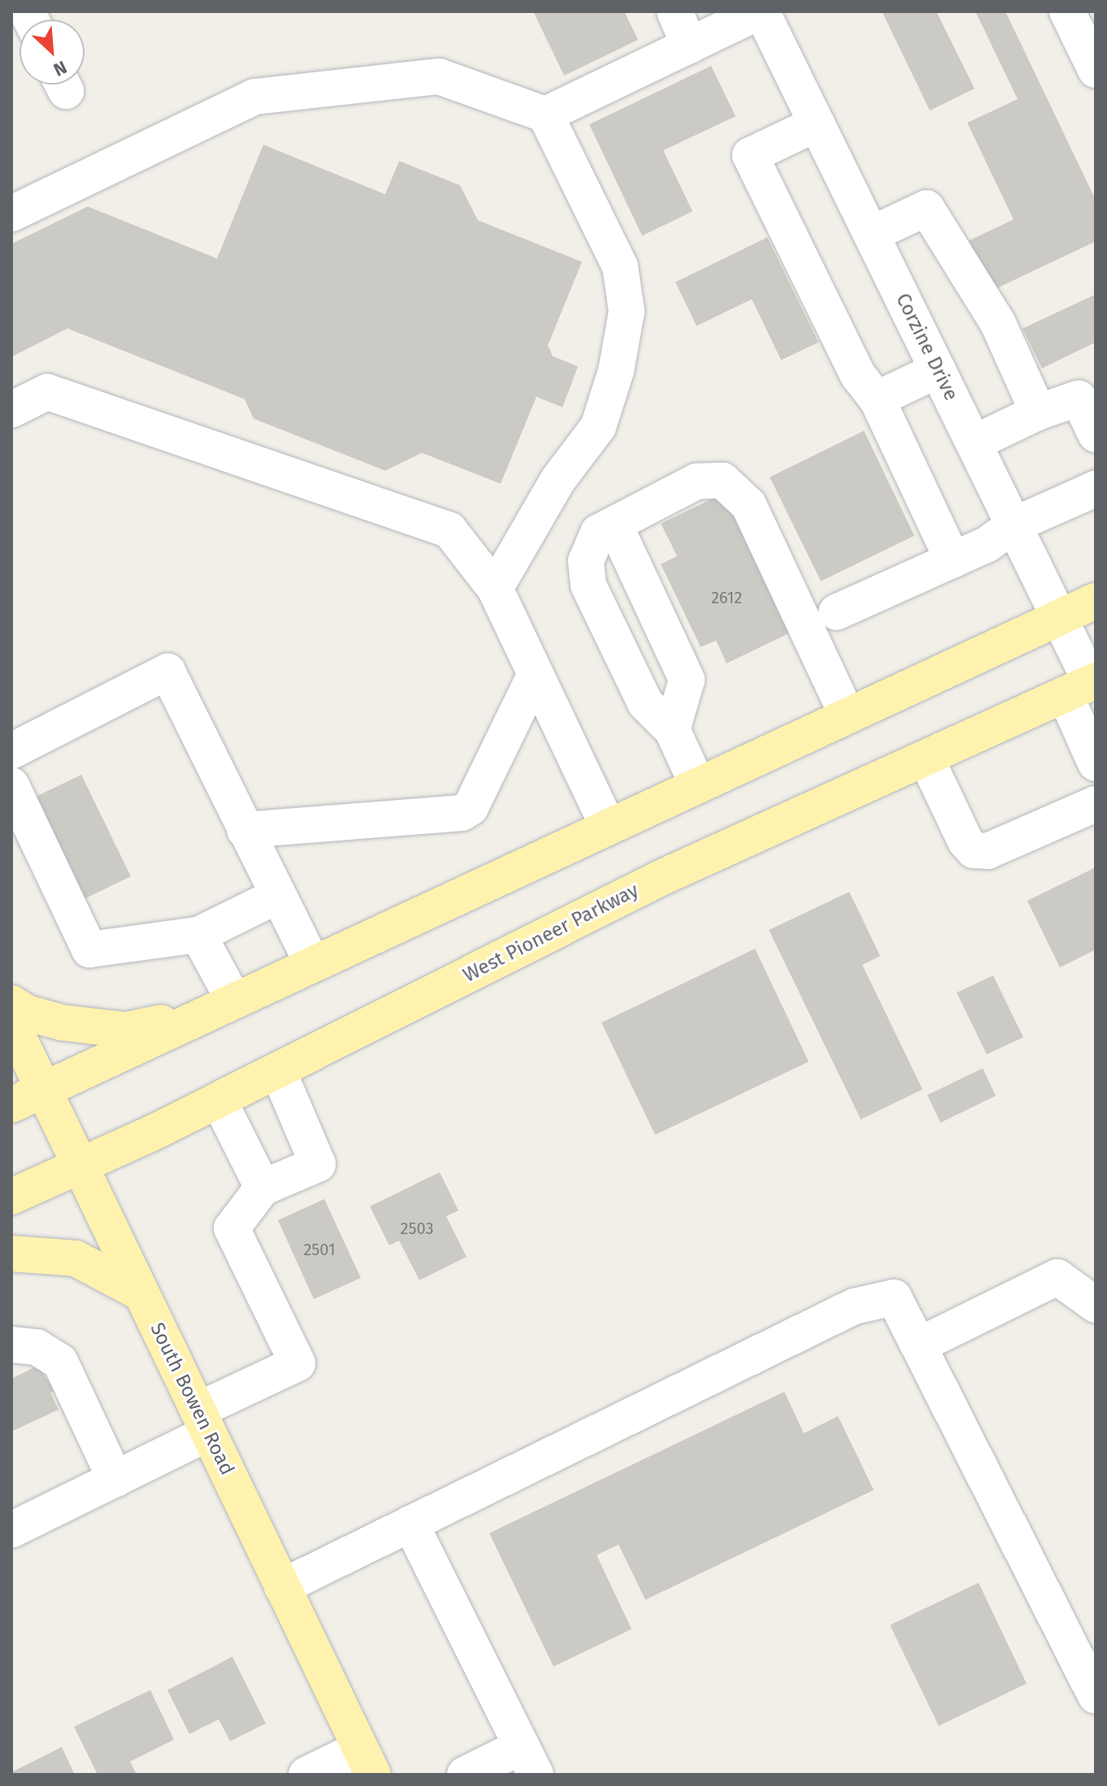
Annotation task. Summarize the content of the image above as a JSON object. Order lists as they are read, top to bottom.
{
  "streets": {
    "main road": ["West Pioneer Parkway", "South Bowen Road"],
    "street": ["Corzine Drive"]
  },
  "crossings": [
    ["Corzine Drive", "West Pioneer Parkway"],
    ["West Pioneer Parkway", "South Bowen Road"]
  ],
  "house_numbers": ["2612", "2503", "2501"],
  "north": "bottom right"
}
